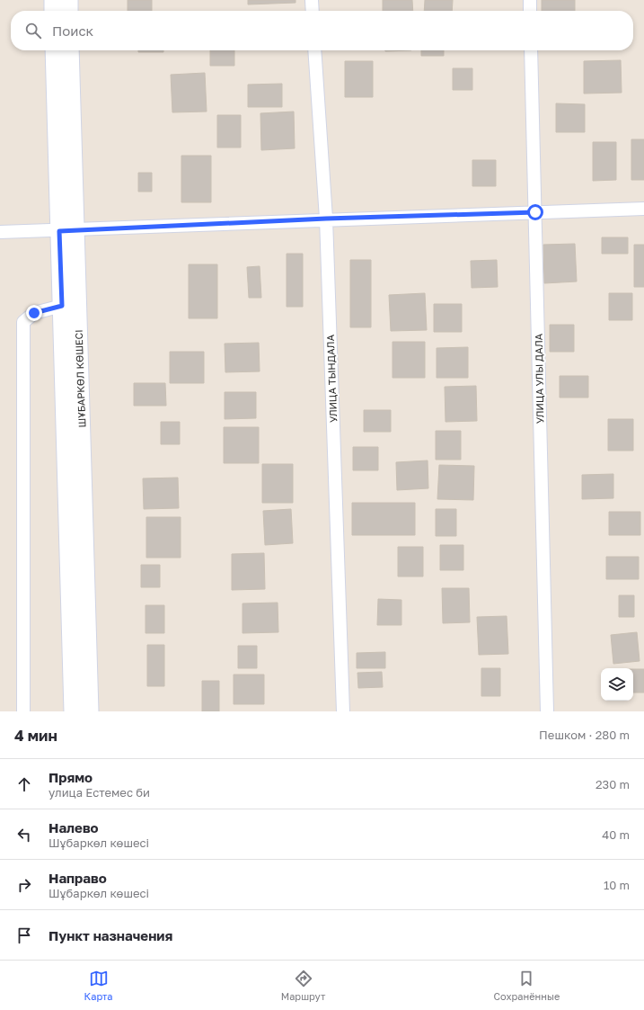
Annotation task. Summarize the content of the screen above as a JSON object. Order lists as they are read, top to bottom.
{
  "streets": {
    "street": ["ШҰБАРКӨЛ КӨШЕСІ", "УЛИЦА ТЫНДАЛА", "УЛИЦА УЛЫ ДАЛА"]
  },
  "page": {
    "search": "Поиск",
    "heading": ["4 мин", "Пешком · 280 m"],
    "list": [
      ["Прямо", "улица Естемес би", "230 m"],
      ["Налево", "Шұбаркөл көшесі", "40 m"],
      ["Направо", "Шұбаркөл көшесі", "10 m"],
      "Пункт назначения"
    ],
    "nav": ["Карта", "Маршрут", "Сохранённые"]
  }
}
